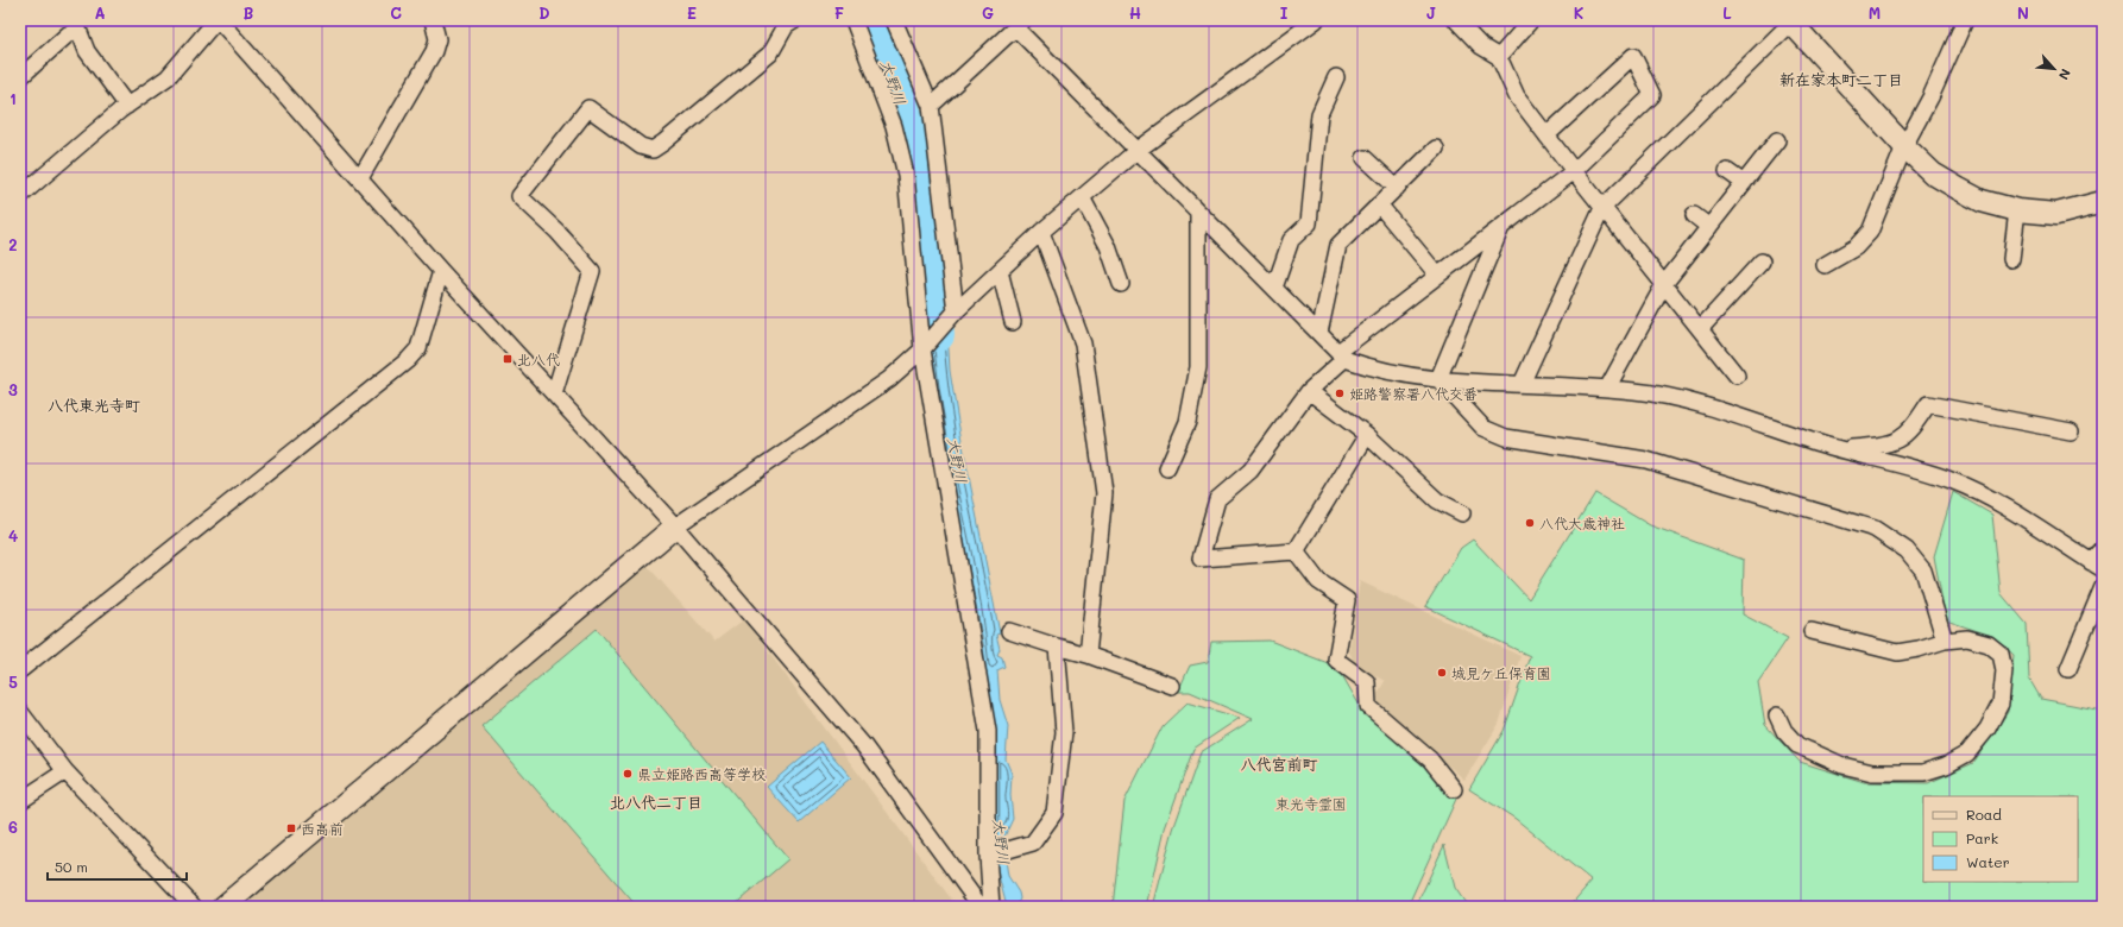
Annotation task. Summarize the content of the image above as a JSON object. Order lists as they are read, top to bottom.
{
  "districts": [
    "新在家本町二丁目",
    "八代東光寺町",
    "八代宮前町",
    "北八代二丁目"
  ],
  "water": ["大野川"],
  "parks": ["東光寺霊園"],
  "places": {
    "transit": ["北八代", "西高前"],
    "other": [
      "姫路警察署八代交番",
      "八代大歳神社",
      "城見ケ丘保育園",
      "県立姫路西高等学校"
    ]
  },
  "legend": ["Road", "Park", "Water"],
  "scale_bar": "50 m",
  "north": "bottom right",
  "grid": {
    "columns": [
      "A",
      "B",
      "C",
      "D",
      "E",
      "F",
      "G",
      "H",
      "I",
      "J",
      "K",
      "L",
      "M",
      "N"
    ],
    "rows": [
      "1",
      "2",
      "3",
      "4",
      "5",
      "6"
    ]
  }
}
